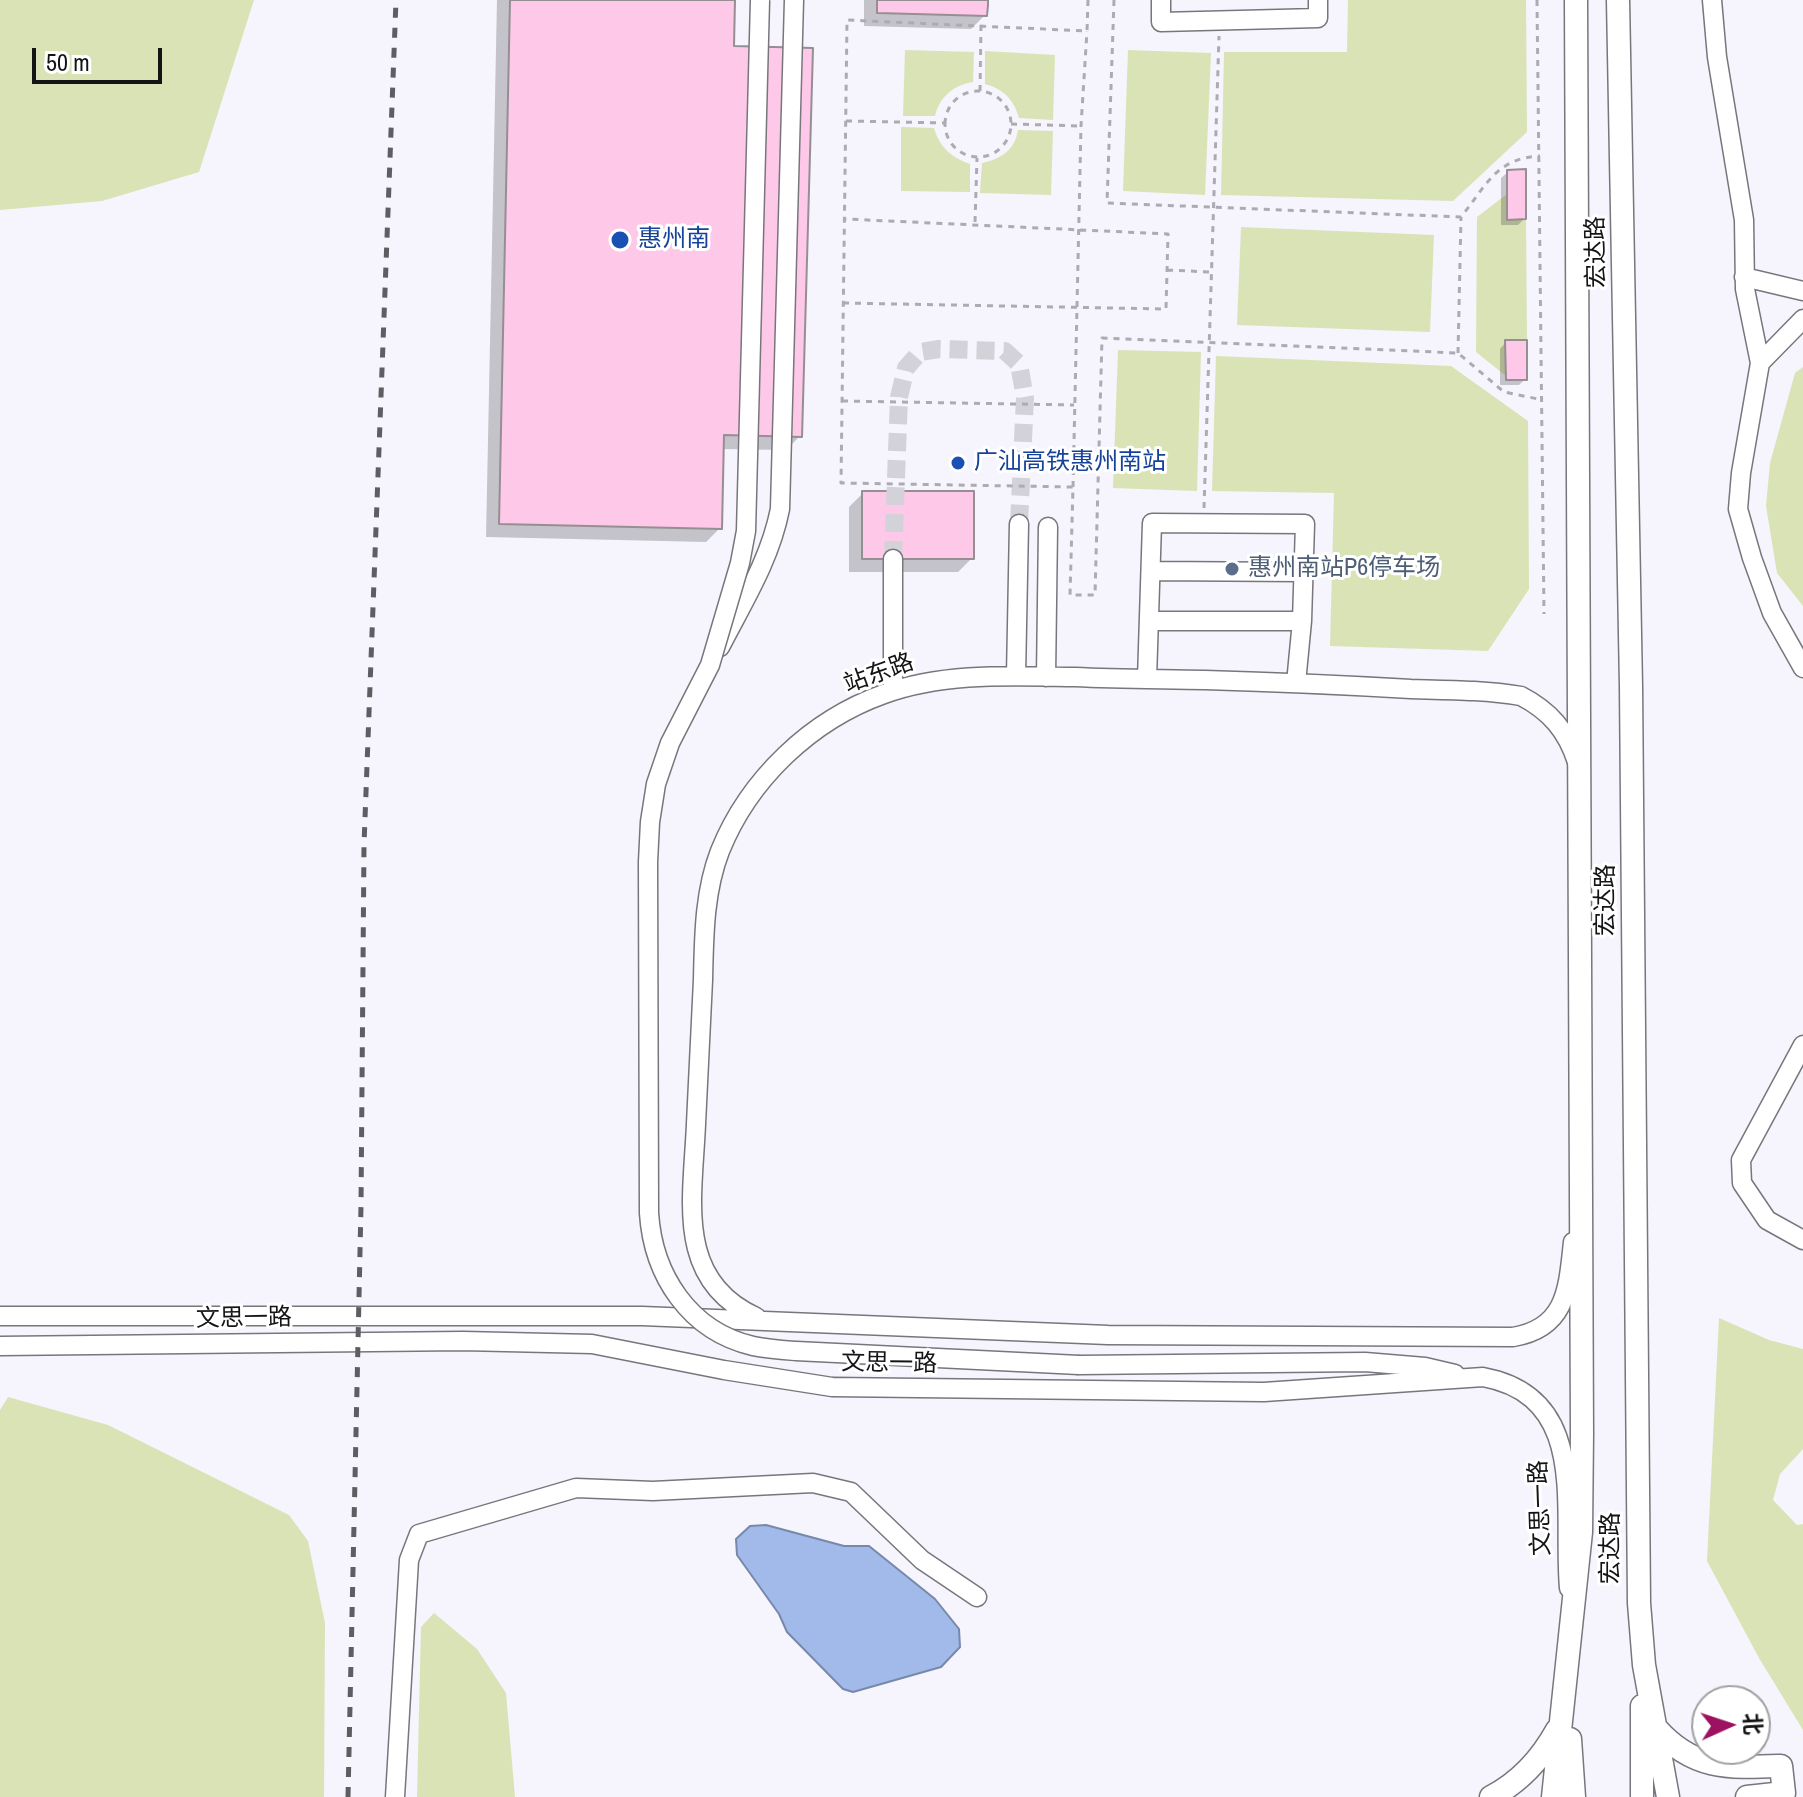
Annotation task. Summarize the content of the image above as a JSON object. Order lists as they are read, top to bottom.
{
  "streets": {
    "main road": ["宏达路"],
    "street": ["站东路", "文思一路"]
  },
  "crossings": [
    ["宏达路", "站东路"],
    ["宏达路", "文思一路"],
    ["站东路", "文思一路"]
  ],
  "places": ["惠州南", "广汕高铁惠州南站", "惠州南站P6停车场"],
  "scale_bar": "50 m",
  "north": "right"
}
